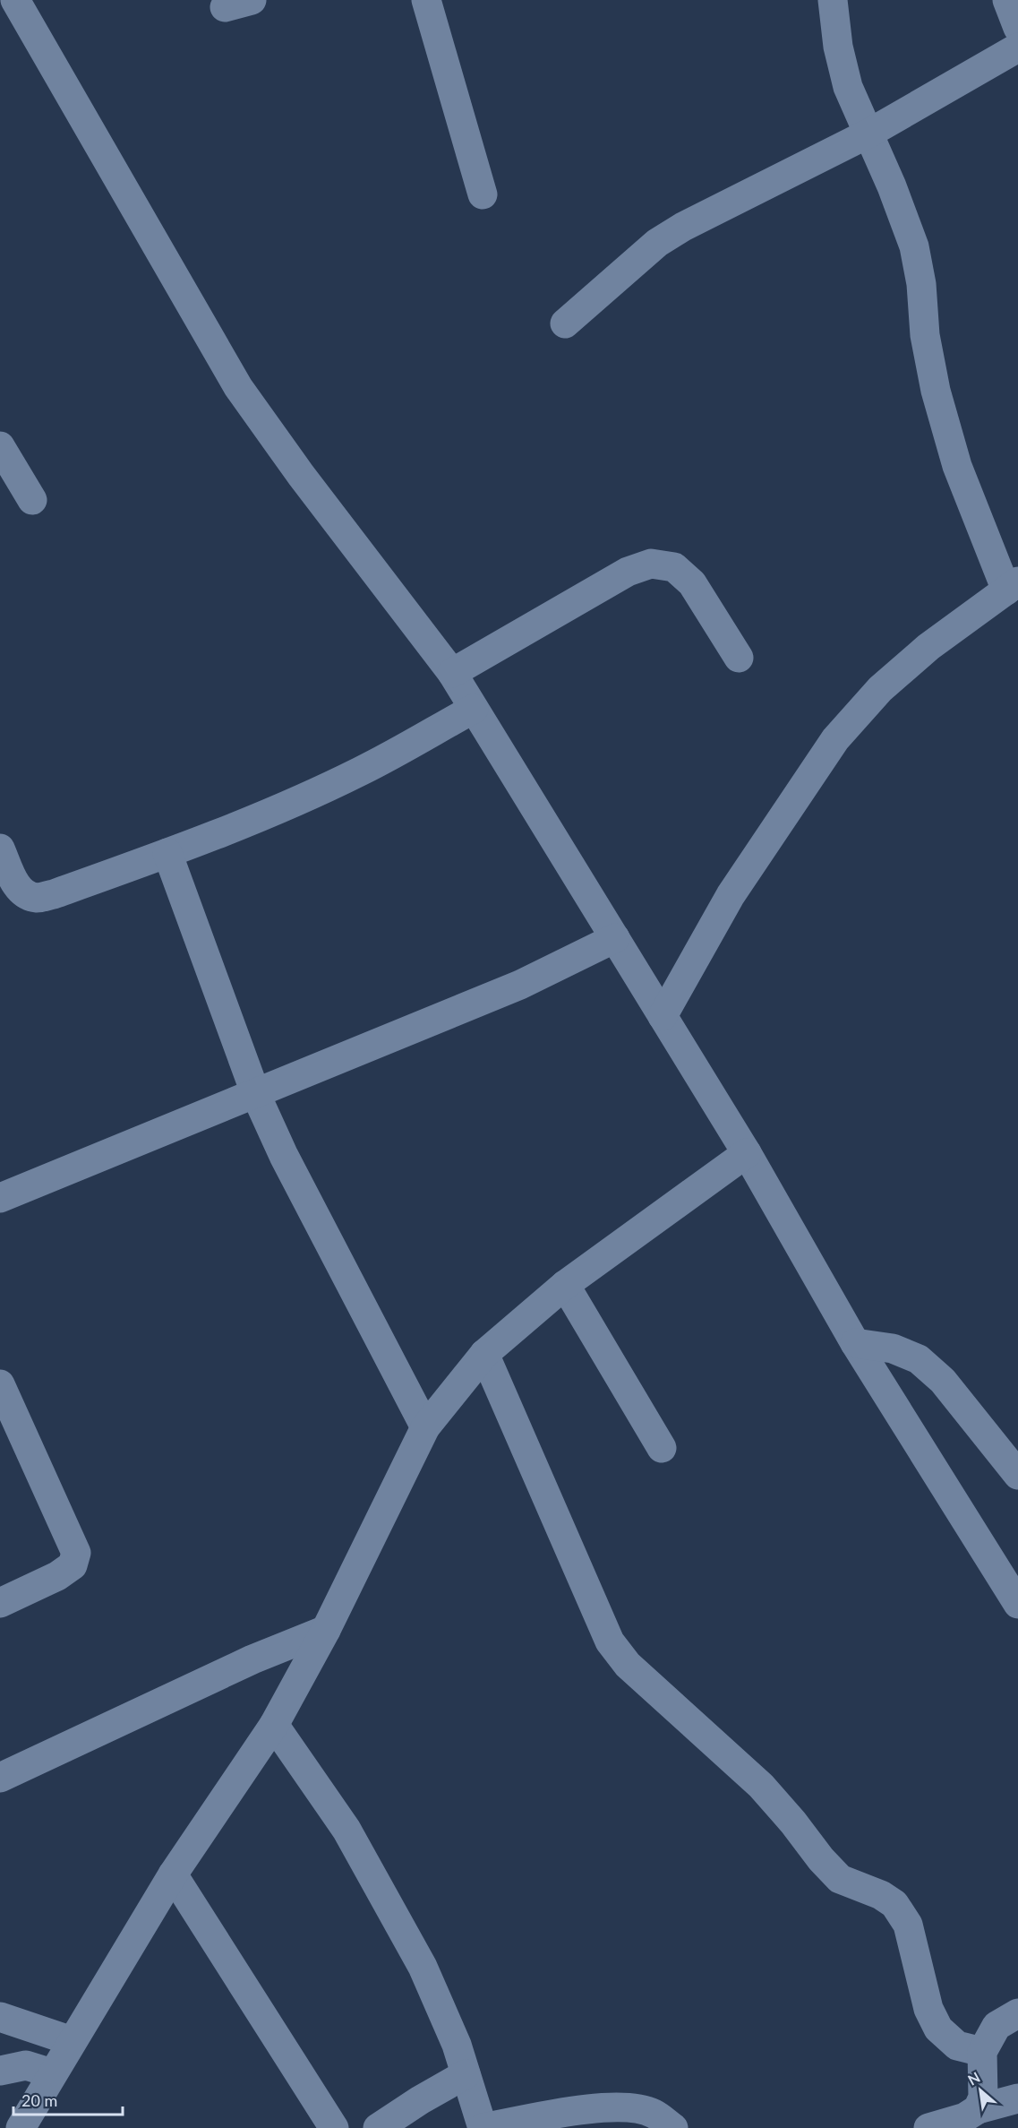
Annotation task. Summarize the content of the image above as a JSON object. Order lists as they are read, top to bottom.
{
  "scale_bar": "20 m",
  "north": "top left"
}
